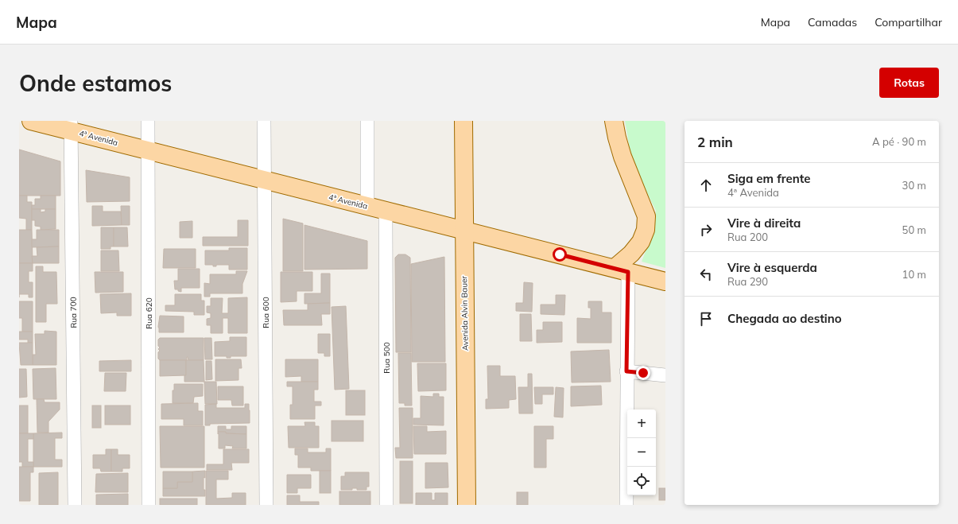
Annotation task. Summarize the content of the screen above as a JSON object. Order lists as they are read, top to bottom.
{
  "streets": {
    "main road": ["4ª Avenida", "Avenida Alvin Bauer"],
    "street": [
      "Rua 700",
      "Rua 600",
      "Rua 620",
      "Rua 500"
    ]
  },
  "crossings": [
    ["4ª Avenida", "Rua 700"],
    ["4ª Avenida", "Rua 600"],
    ["4ª Avenida", "Rua 620"],
    ["4ª Avenida", "Avenida Alvin Bauer"],
    ["4ª Avenida", "Rua 500"]
  ],
  "page": {
    "header": "Mapa",
    "nav": ["Mapa", "Camadas", "Compartilhar"],
    "buttons": "Rotas",
    "title": "Onde estamos",
    "heading": ["2 min", "A pé · 90 m"],
    "list": [
      ["Siga em frente", "4ª Avenida", "30 m"],
      ["Vire à direita", "Rua 200", "50 m"],
      ["Vire à esquerda", "Rua 290", "10 m"],
      "Chegada ao destino"
    ],
    "map_buttons": ["+", "−"]
  }
}
